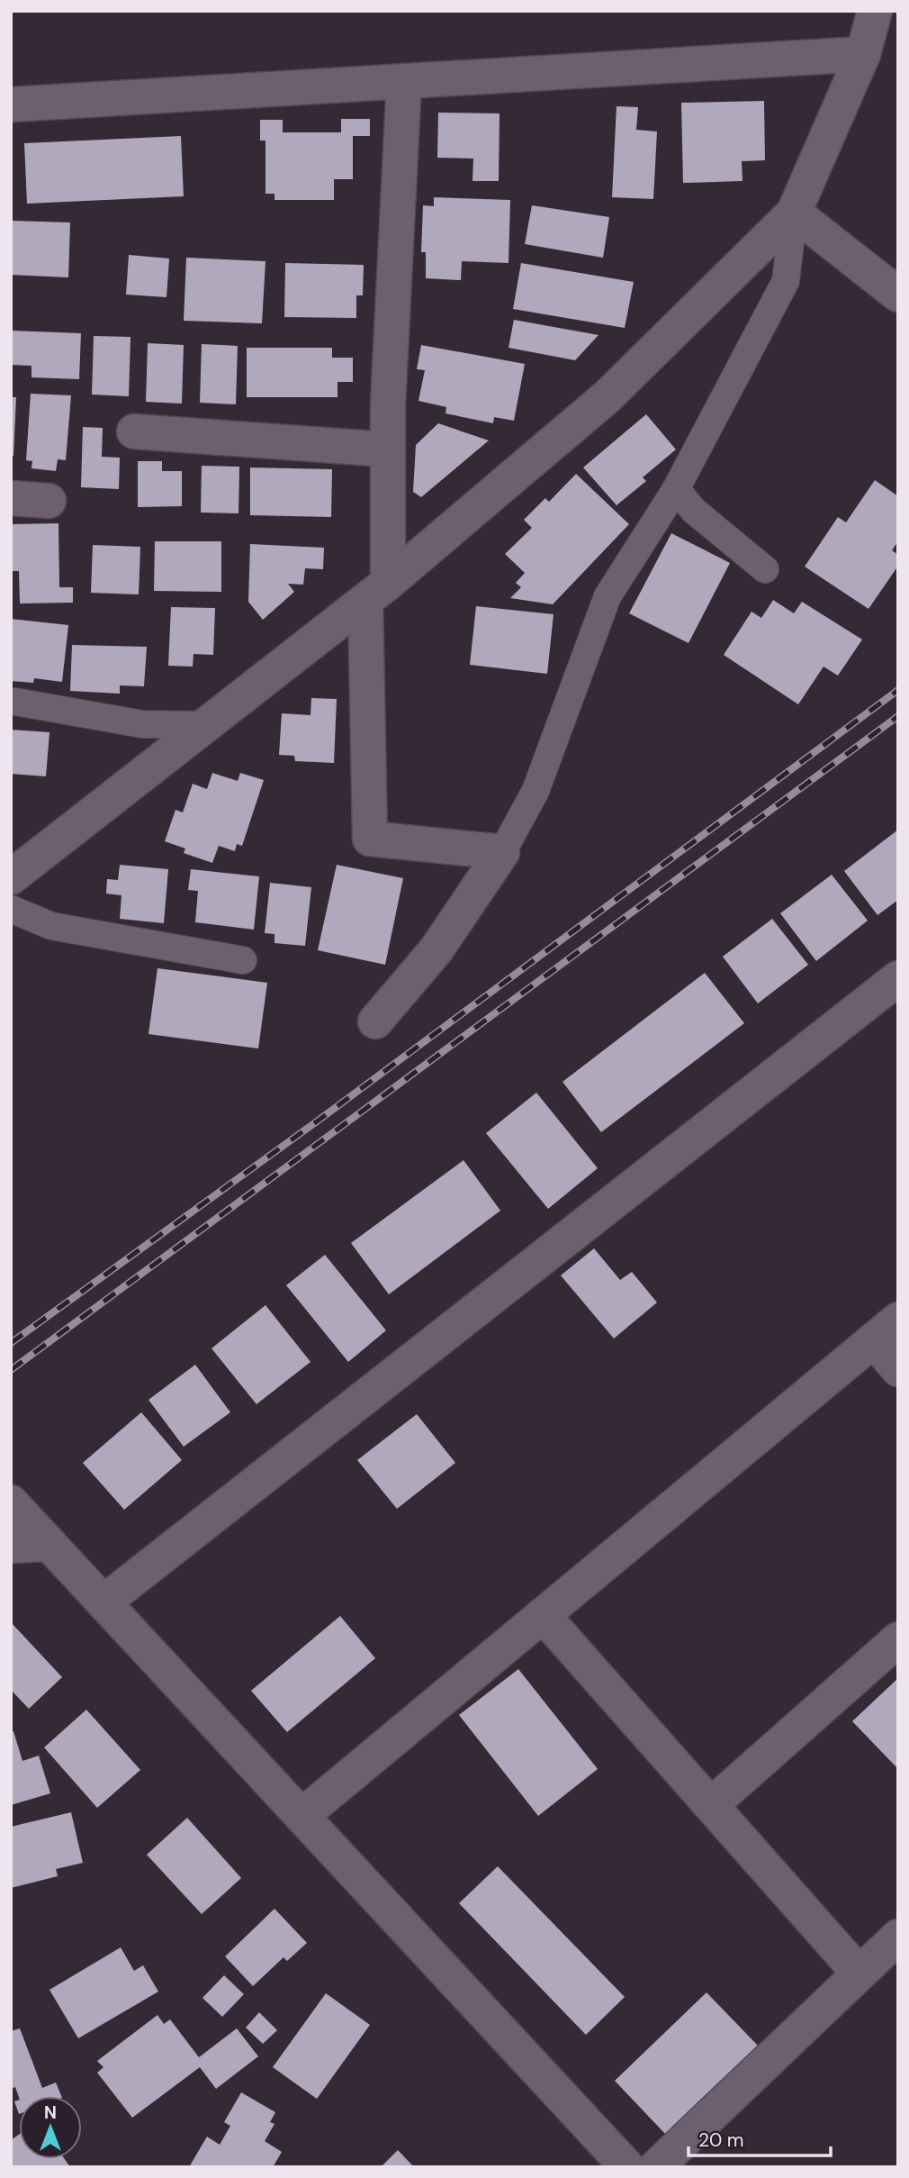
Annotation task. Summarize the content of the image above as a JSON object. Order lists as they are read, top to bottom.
{
  "scale_bar": "20 m",
  "north": "top"
}
